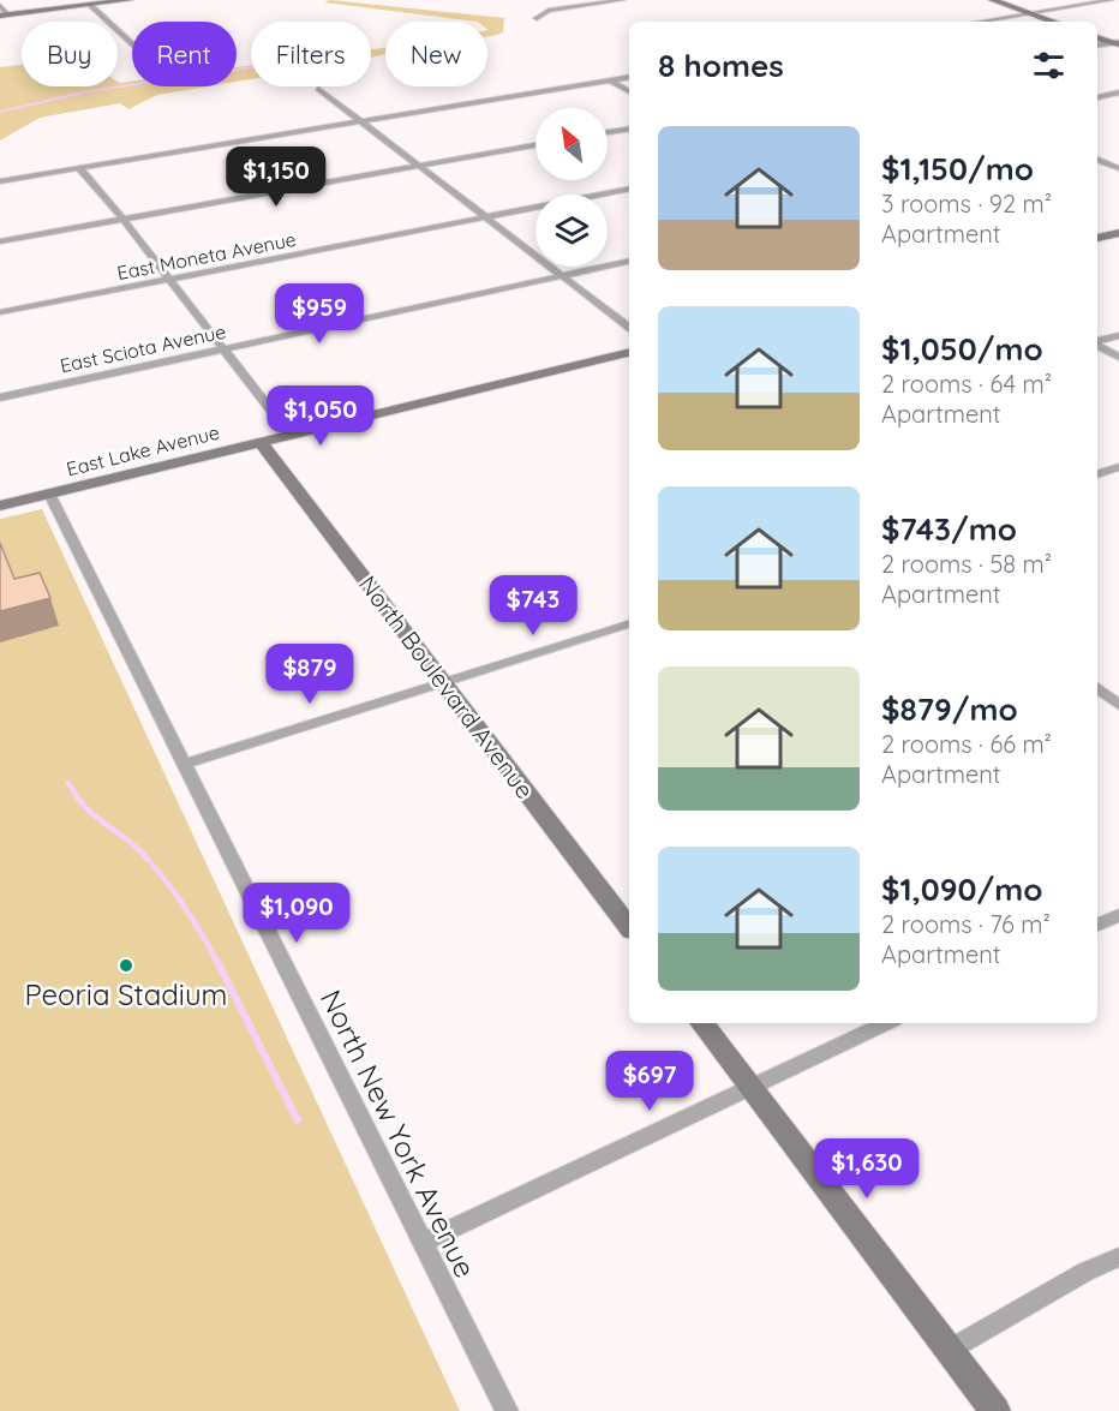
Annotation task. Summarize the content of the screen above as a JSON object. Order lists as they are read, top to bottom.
{
  "streets": {
    "street": [
      "East Moneta Avenue",
      "East Sciota Avenue",
      "East Lake Avenue",
      "North Boulevard Avenue",
      "North New York Avenue"
    ]
  },
  "crossings": [
    ["East Lake Avenue", "North Boulevard Avenue"],
    ["East Lake Avenue", "North New York Avenue"]
  ],
  "places": ["Peoria Stadium"],
  "north": "top left",
  "page": {
    "chip": [
      "Buy",
      "Rent",
      "Filters",
      "New"
    ],
    "heading": "8 homes",
    "list": [
      {
        "name": "$1,150/mo",
        "note": "3 rooms · 92 m² · Apartment"
      },
      {
        "name": "$1,050/mo",
        "note": "2 rooms · 64 m² · Apartment"
      },
      {
        "name": "$743/mo",
        "note": "2 rooms · 58 m² · Apartment"
      },
      {
        "name": "$879/mo",
        "note": "2 rooms · 66 m² · Apartment"
      },
      {
        "name": "$1,090/mo",
        "note": "2 rooms · 76 m² · Apartment"
      }
    ],
    "price": [
      "$1,150",
      "$959",
      "$1,050",
      "$743",
      "$879",
      "$1,090",
      "$697",
      "$1,630"
    ]
  }
}
